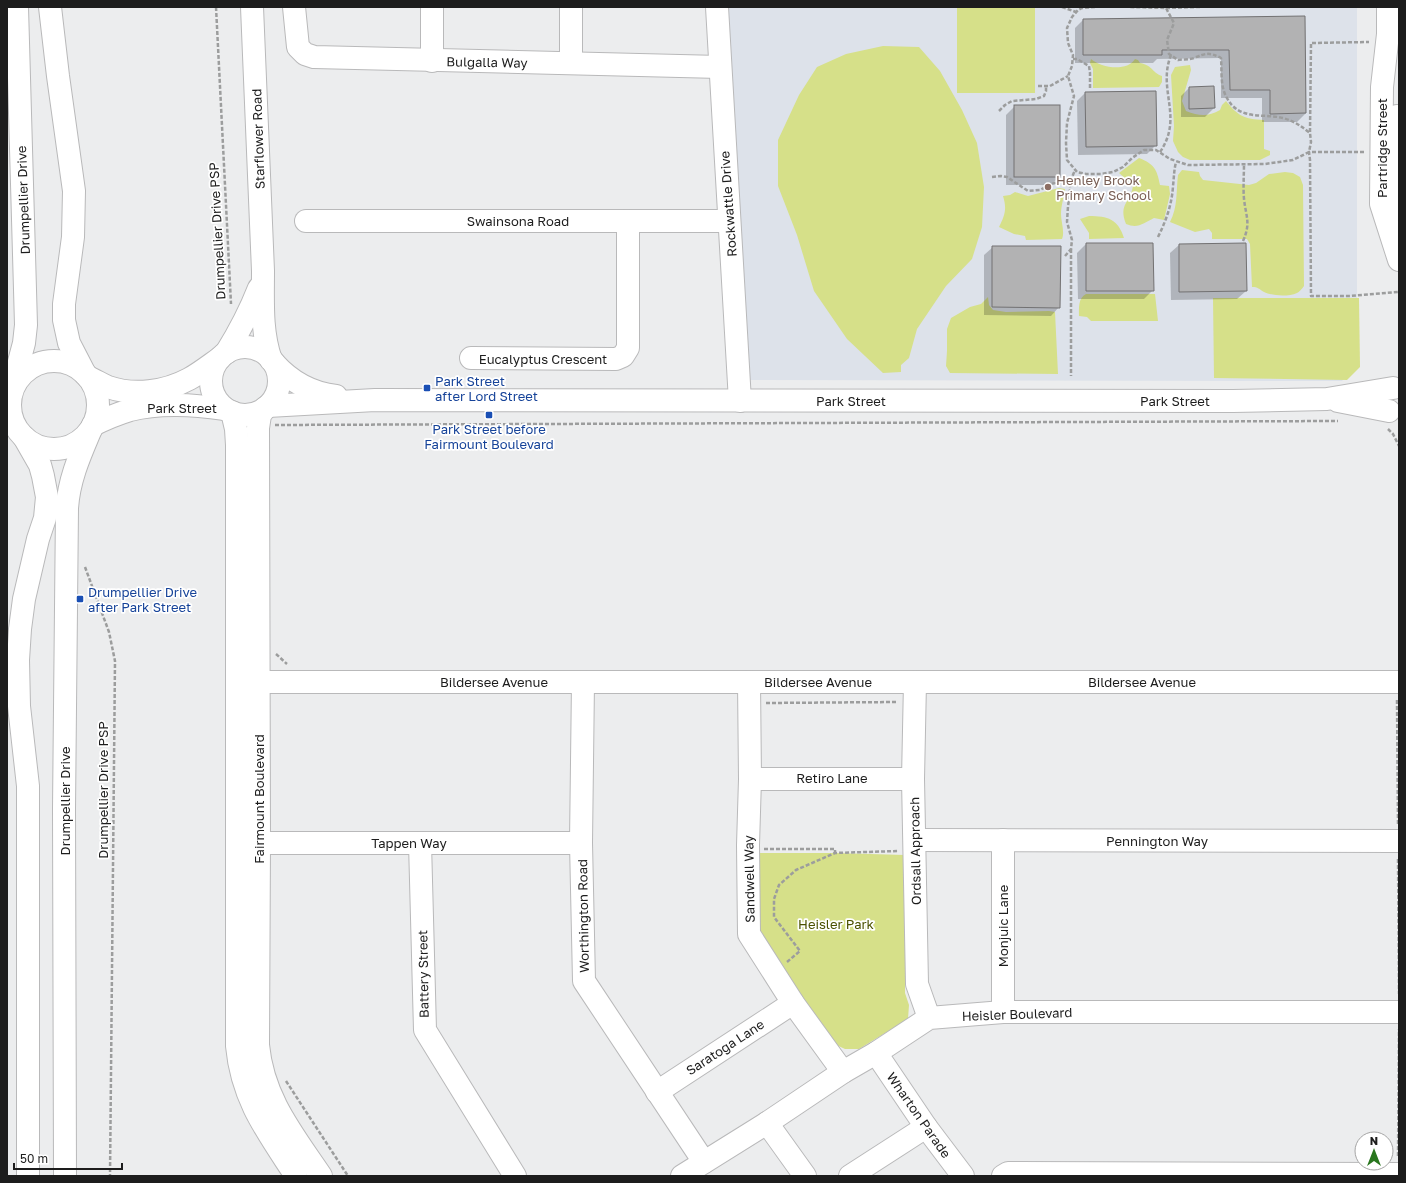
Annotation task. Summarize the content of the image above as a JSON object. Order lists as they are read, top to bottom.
{
  "streets": {
    "street": [
      "Bulgalla Way",
      "Starflower Road",
      "Partridge Street",
      "Drumpellier Drive",
      "Rockwattle Drive",
      "Swainsona Road",
      "Eucalyptus Crescent",
      "Park Street",
      "Bildersee Avenue",
      "Retiro Lane",
      "Fairmount Boulevard",
      "Pennington Way",
      "Tappen Way",
      "Ordsall Approach",
      "Sandwell Way",
      "Worthington Road",
      "Monjuic Lane",
      "Battery Street",
      "Heisler Boulevard",
      "Saratoga Lane",
      "Wharton Parade"
    ],
    "path": ["Drumpellier Drive PSP"]
  },
  "crossings": [
    ["Bulgalla Way", "Rockwattle Drive"],
    ["Starflower Road", "Park Street"],
    ["Starflower Road", "Fairmount Boulevard"],
    ["Drumpellier Drive", "Park Street"],
    ["Rockwattle Drive", "Swainsona Road"],
    ["Rockwattle Drive", "Park Street"],
    ["Swainsona Road", "Eucalyptus Crescent"],
    ["Park Street", "Fairmount Boulevard"],
    ["Bildersee Avenue", "Fairmount Boulevard"],
    ["Bildersee Avenue", "Ordsall Approach"],
    ["Bildersee Avenue", "Sandwell Way"],
    ["Bildersee Avenue", "Worthington Road"],
    ["Retiro Lane", "Ordsall Approach"],
    ["Retiro Lane", "Sandwell Way"],
    ["Fairmount Boulevard", "Tappen Way"],
    ["Pennington Way", "Ordsall Approach"],
    ["Pennington Way", "Monjuic Lane"],
    ["Tappen Way", "Worthington Road"],
    ["Tappen Way", "Battery Street"],
    ["Ordsall Approach", "Heisler Boulevard"],
    ["Sandwell Way", "Heisler Boulevard"],
    ["Sandwell Way", "Saratoga Lane"],
    ["Worthington Road", "Heisler Boulevard"],
    ["Worthington Road", "Saratoga Lane"],
    ["Monjuic Lane", "Heisler Boulevard"],
    ["Heisler Boulevard", "Wharton Parade"]
  ],
  "parks": ["Heisler Park"],
  "places": {
    "other": ["Henley Brook Primary School"],
    "transit": ["Park Street after Lord Street", "Park Street before Fairmount Boulevard", "Drumpellier Drive after Park Street"]
  },
  "scale_bar": "50 m",
  "north": "top"
}
